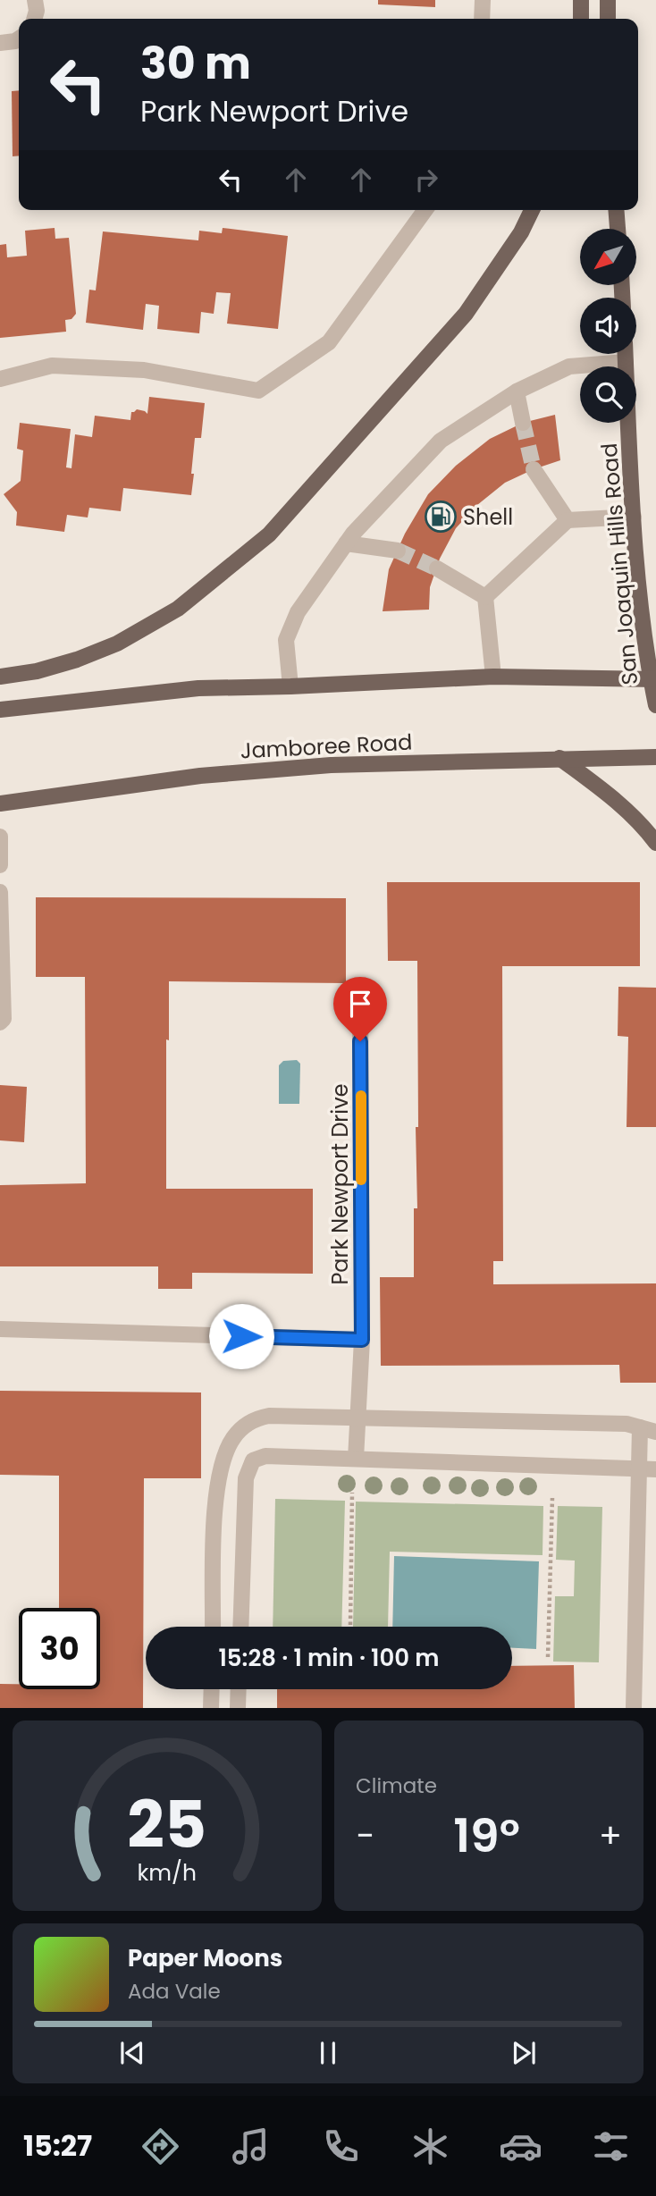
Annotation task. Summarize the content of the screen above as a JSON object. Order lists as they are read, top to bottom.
{
  "streets": {
    "main road": ["San Joaquin Hills Road", "Jamboree Road"],
    "street": ["Park Newport Drive"]
  },
  "places": {
    "fuel station": ["Shell"]
  },
  "north": "bottom left",
  "page": {
    "turn": ["30 m", "Park Newport Drive"],
    "limit": "30",
    "trip": "15:28 · 1 min · 100 m",
    "tile": "Climate",
    "heat": ["−", "19°", "+"],
    "song": ["Paper Moons", "Ada Vale"],
    "tabs": "15:27",
    "gauge": ["25", "km/h"]
  }
}
